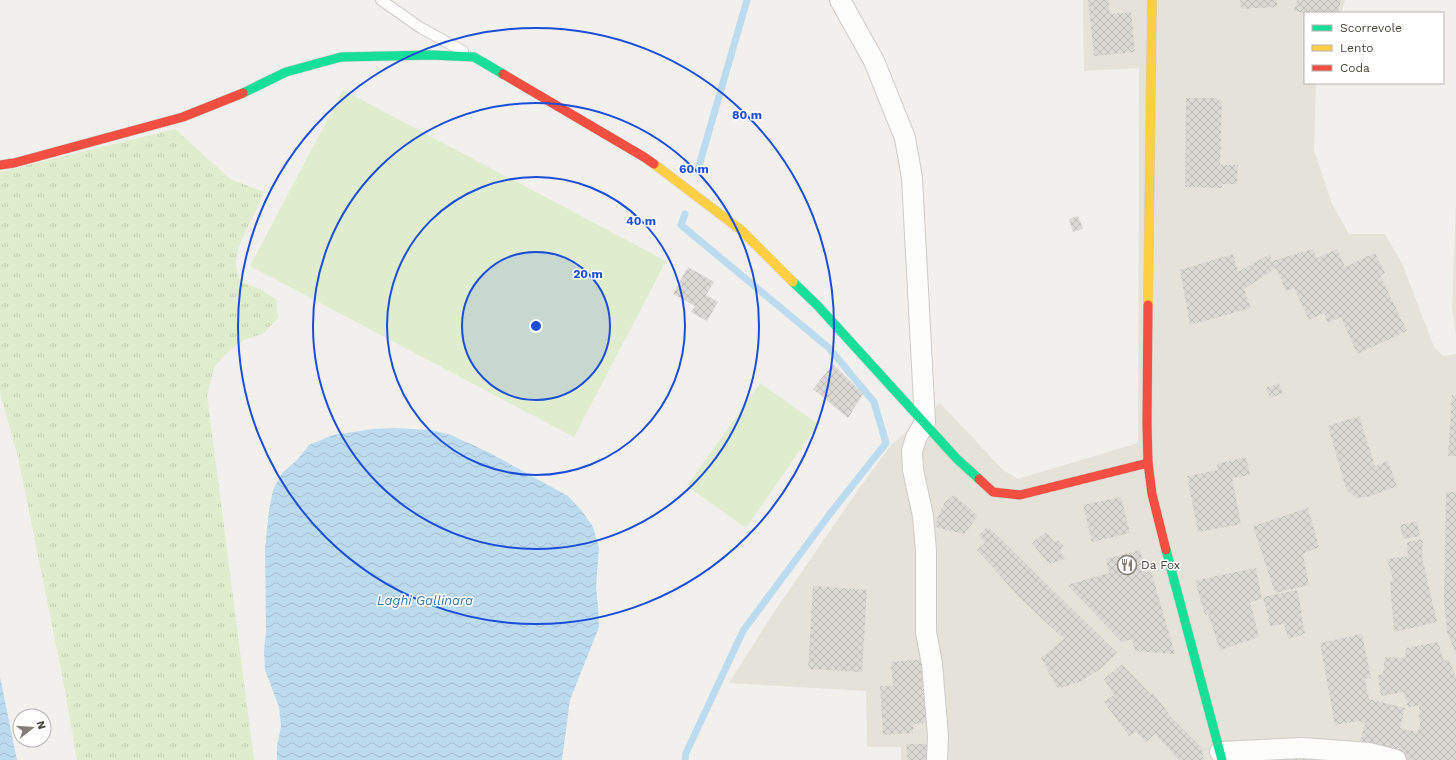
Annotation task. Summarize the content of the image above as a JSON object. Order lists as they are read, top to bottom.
{
  "water": ["Laghi Gallinara"],
  "places": {
    "restaurant": ["Da Fox"]
  },
  "legend": ["Scorrevole", "Lento", "Coda"],
  "north": "right",
  "rings": [
    "80 m",
    "60 m",
    "40 m",
    "20 m"
  ]
}
